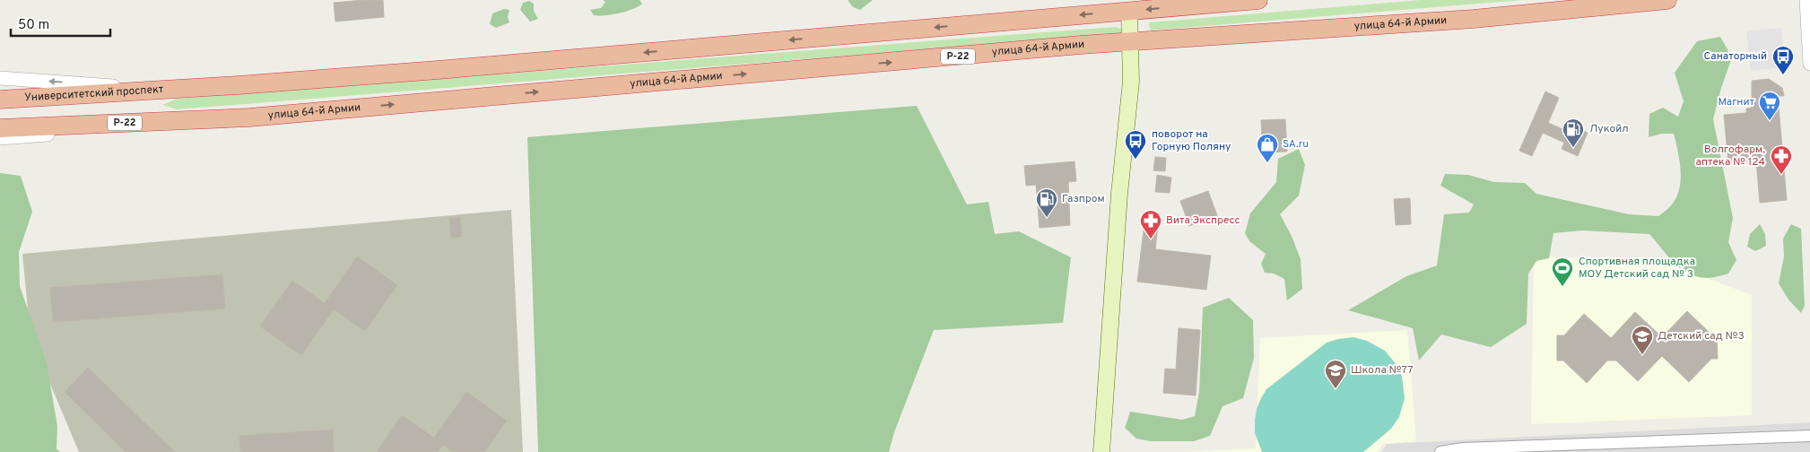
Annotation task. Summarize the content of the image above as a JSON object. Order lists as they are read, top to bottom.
{
  "streets": {
    "highway": ["улица 64-й Армии", "Р-22", "Университетский проспект"]
  },
  "crossings": [
    ["улица 64-й Армии", "Р-22"]
  ],
  "places": {
    "bus stop": ["Санаторный", "поворот на Горную Поляну"],
    "supermarket": ["Магнит"],
    "fuel station": ["Лукойл", "Газпром"],
    "shop": ["SA.ru"],
    "pharmacy": ["Волгофарм, аптека № 124", "Вита Экспресс"],
    "sports": ["Спортивная площадка МОУ Детский сад № 3"],
    "school or university": ["Детский сад №3", "Школа №77"]
  },
  "scale_bar": "50 m"
}
